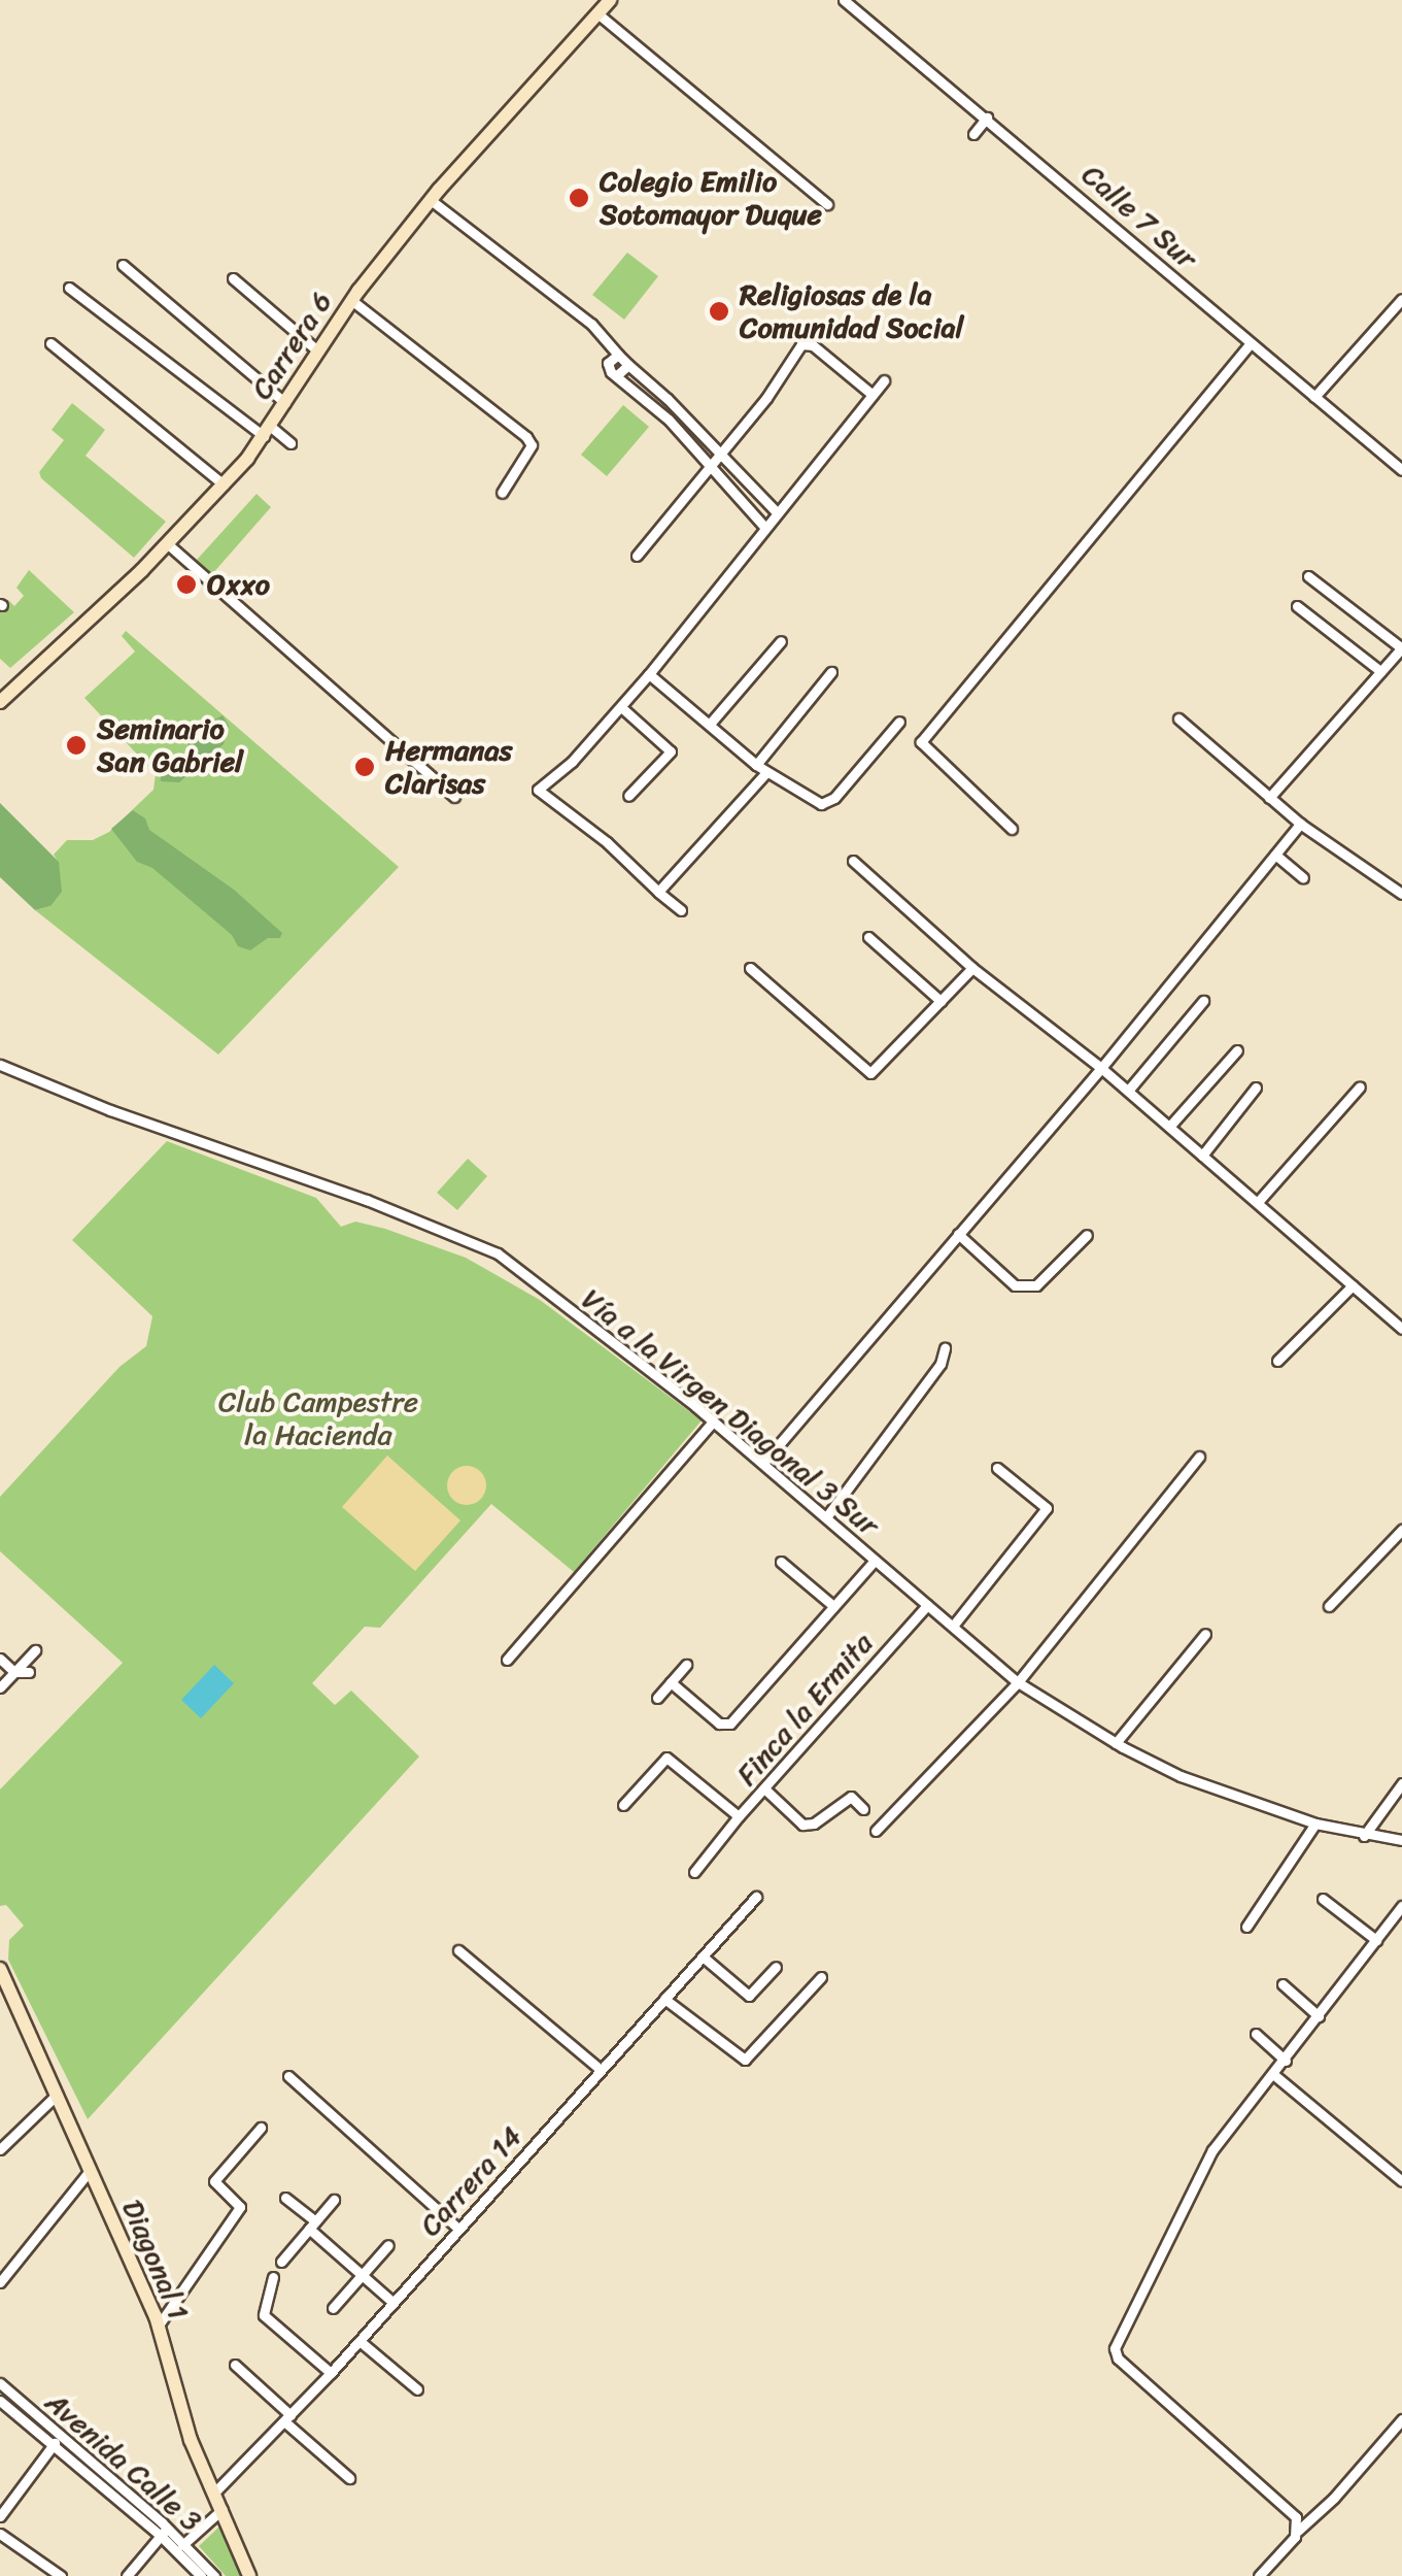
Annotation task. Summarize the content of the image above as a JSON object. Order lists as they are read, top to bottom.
{
  "streets": {
    "main road": ["Carrera 6", "Diagonal 1"],
    "street": [
      "Calle 7 Sur",
      "Vía a la Virgen Diagonal 3 Sur",
      "Finca la Ermita",
      "Carrera 14",
      "Avenida Calle 3"
    ]
  },
  "crossings": [
    ["Vía a la Virgen Diagonal 3 Sur", "Finca la Ermita"],
    ["Carrera 14", "Diagonal 1"]
  ],
  "parks": ["Club Campestre la Hacienda"],
  "places": [
    "Colegio Emilio Sotomayor Duque",
    "Religiosas de la Comunidad Social",
    "Oxxo",
    "Seminario San Gabriel",
    "Hermanas Clarisas"
  ]
}
